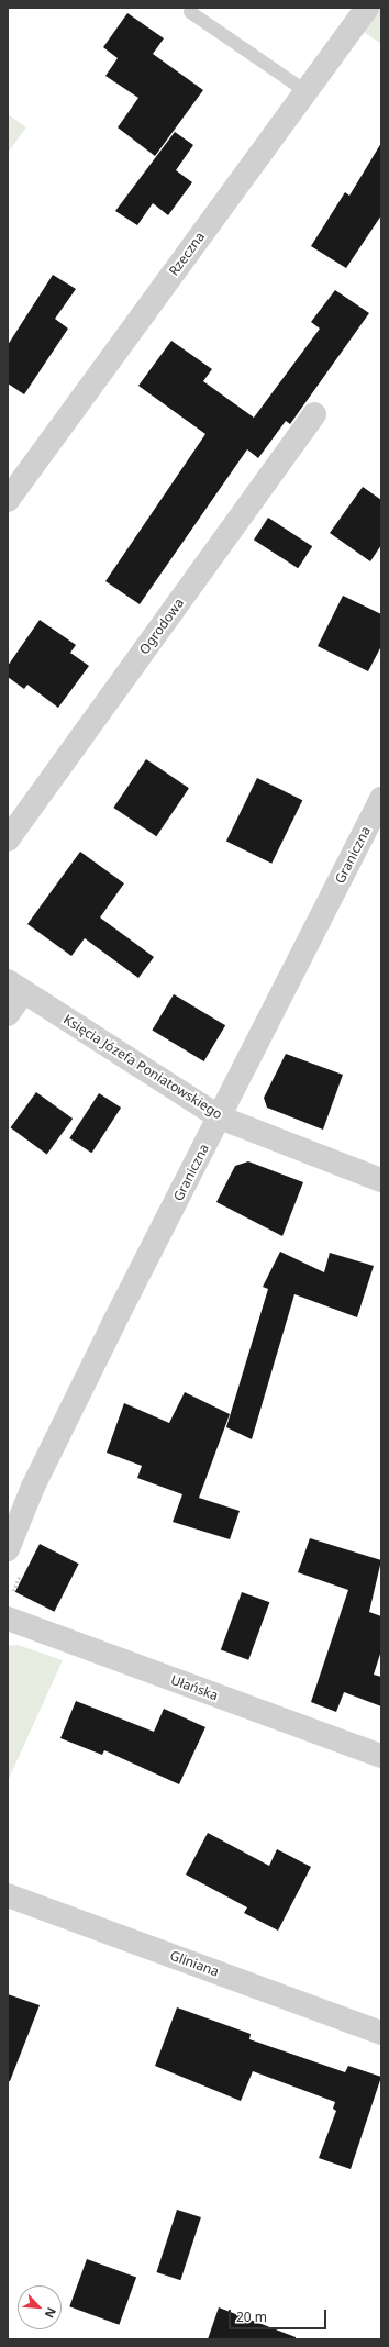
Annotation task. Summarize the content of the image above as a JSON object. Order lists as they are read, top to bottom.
{
  "streets": {
    "street": [
      "Rzeczna",
      "Ogrodowa",
      "Graniczna",
      "Księcia Józefa Poniatowskiego",
      "Ułańska",
      "Gliniana"
    ]
  },
  "crossings": [
    ["Graniczna", "Księcia Józefa Poniatowskiego"]
  ],
  "scale_bar": "20 m",
  "north": "bottom right"
}
